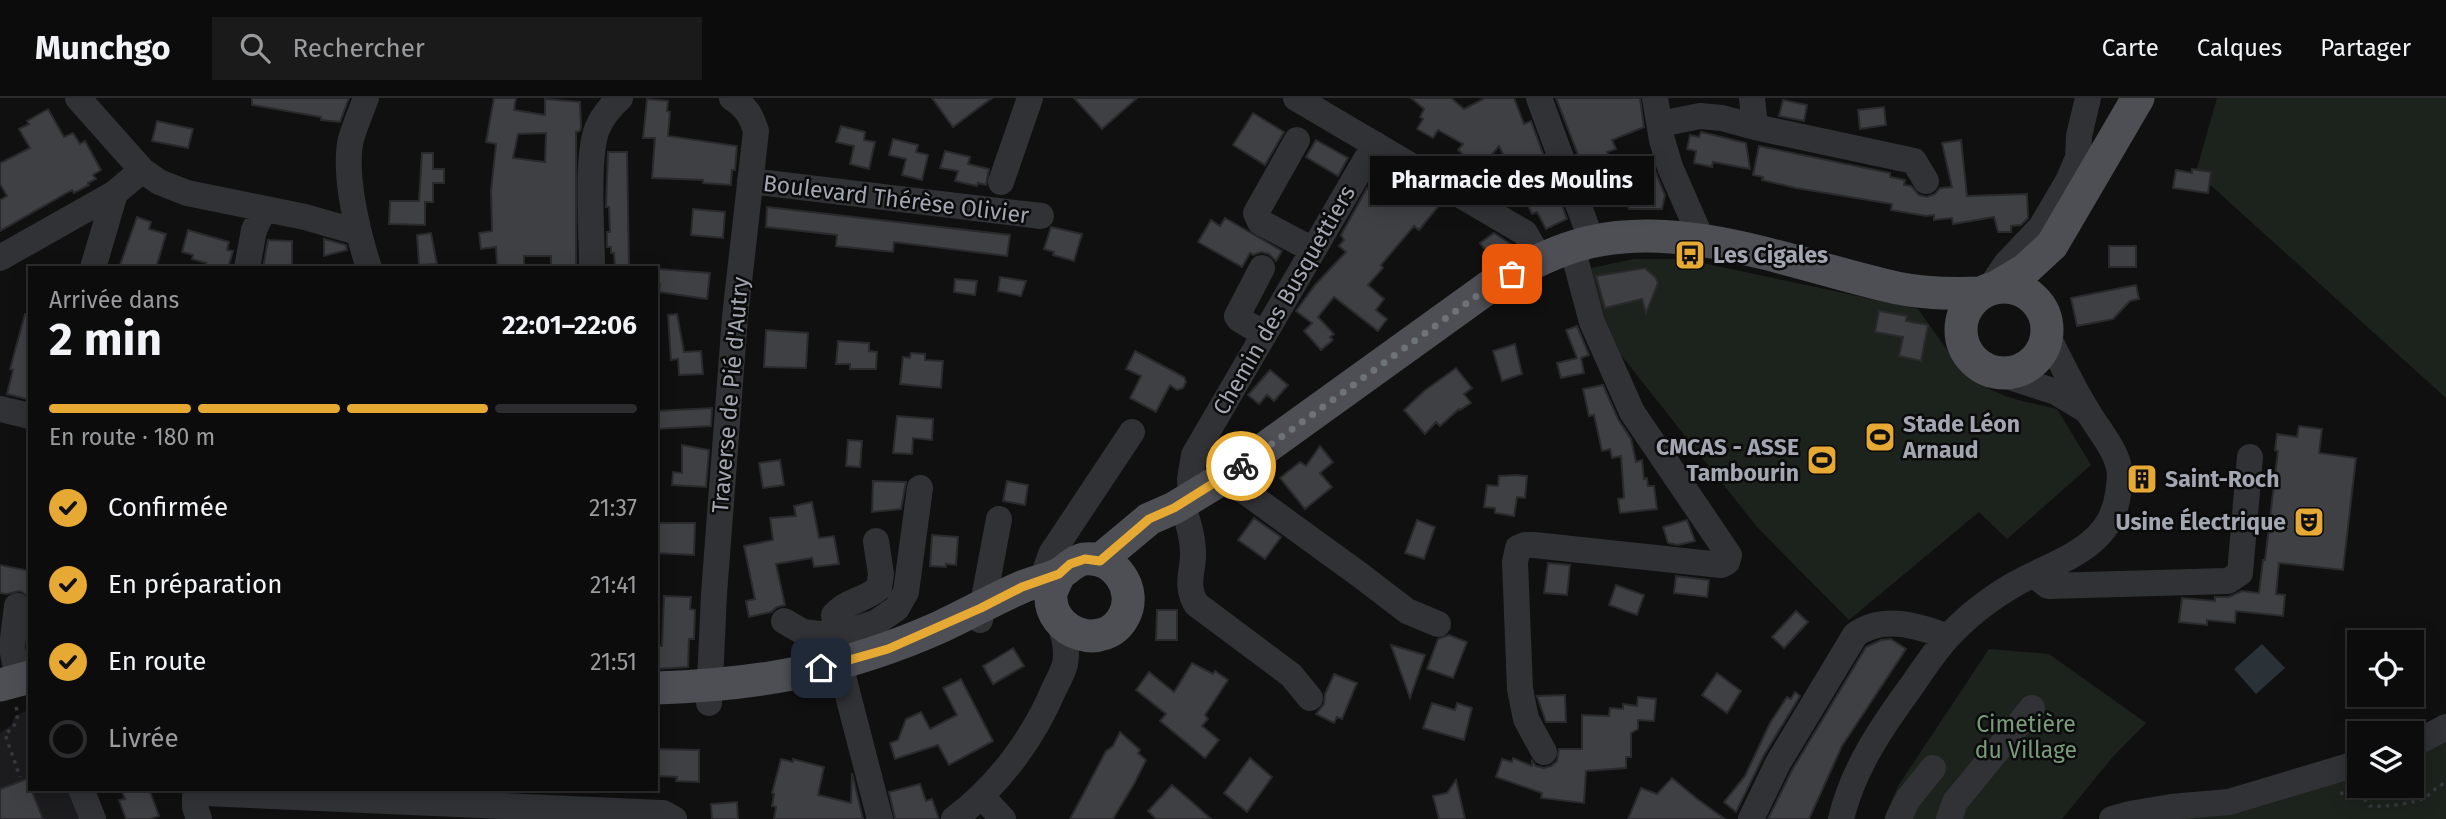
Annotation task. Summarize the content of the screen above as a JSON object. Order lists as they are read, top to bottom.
{
  "streets": {
    "street": ["Boulevard Thérèse Olivier", "Chemin des Busquettiers", "Traverse de Pié d'Autry"]
  },
  "crossings": [
    ["Boulevard Thérèse Olivier", "Traverse de Pié d'Autry"]
  ],
  "parks": ["Cimetière du Village"],
  "places": {
    "bus stop": ["Les Cigales"],
    "other": ["Pharmacie des Moulins"],
    "sports": ["Stade Léon Arnaud", "CMCAS - ASSE Tambourin"],
    "building": ["Saint-Roch"],
    "theatre": ["Usine Électrique"]
  },
  "page": {
    "header": "Munchgo",
    "search": "Rechercher",
    "nav": ["Carte", "Calques", "Partager"],
    "bubble": "Pharmacie des Moulins",
    "heading": ["2 min", "Arrivée dans", "22:01–22:06"],
    "bar": "En route · 180 m",
    "list": [
      ["Confirmée", "21:37"],
      ["En préparation", "21:41"],
      ["En route", "21:51"],
      "Livrée"
    ]
  }
}
